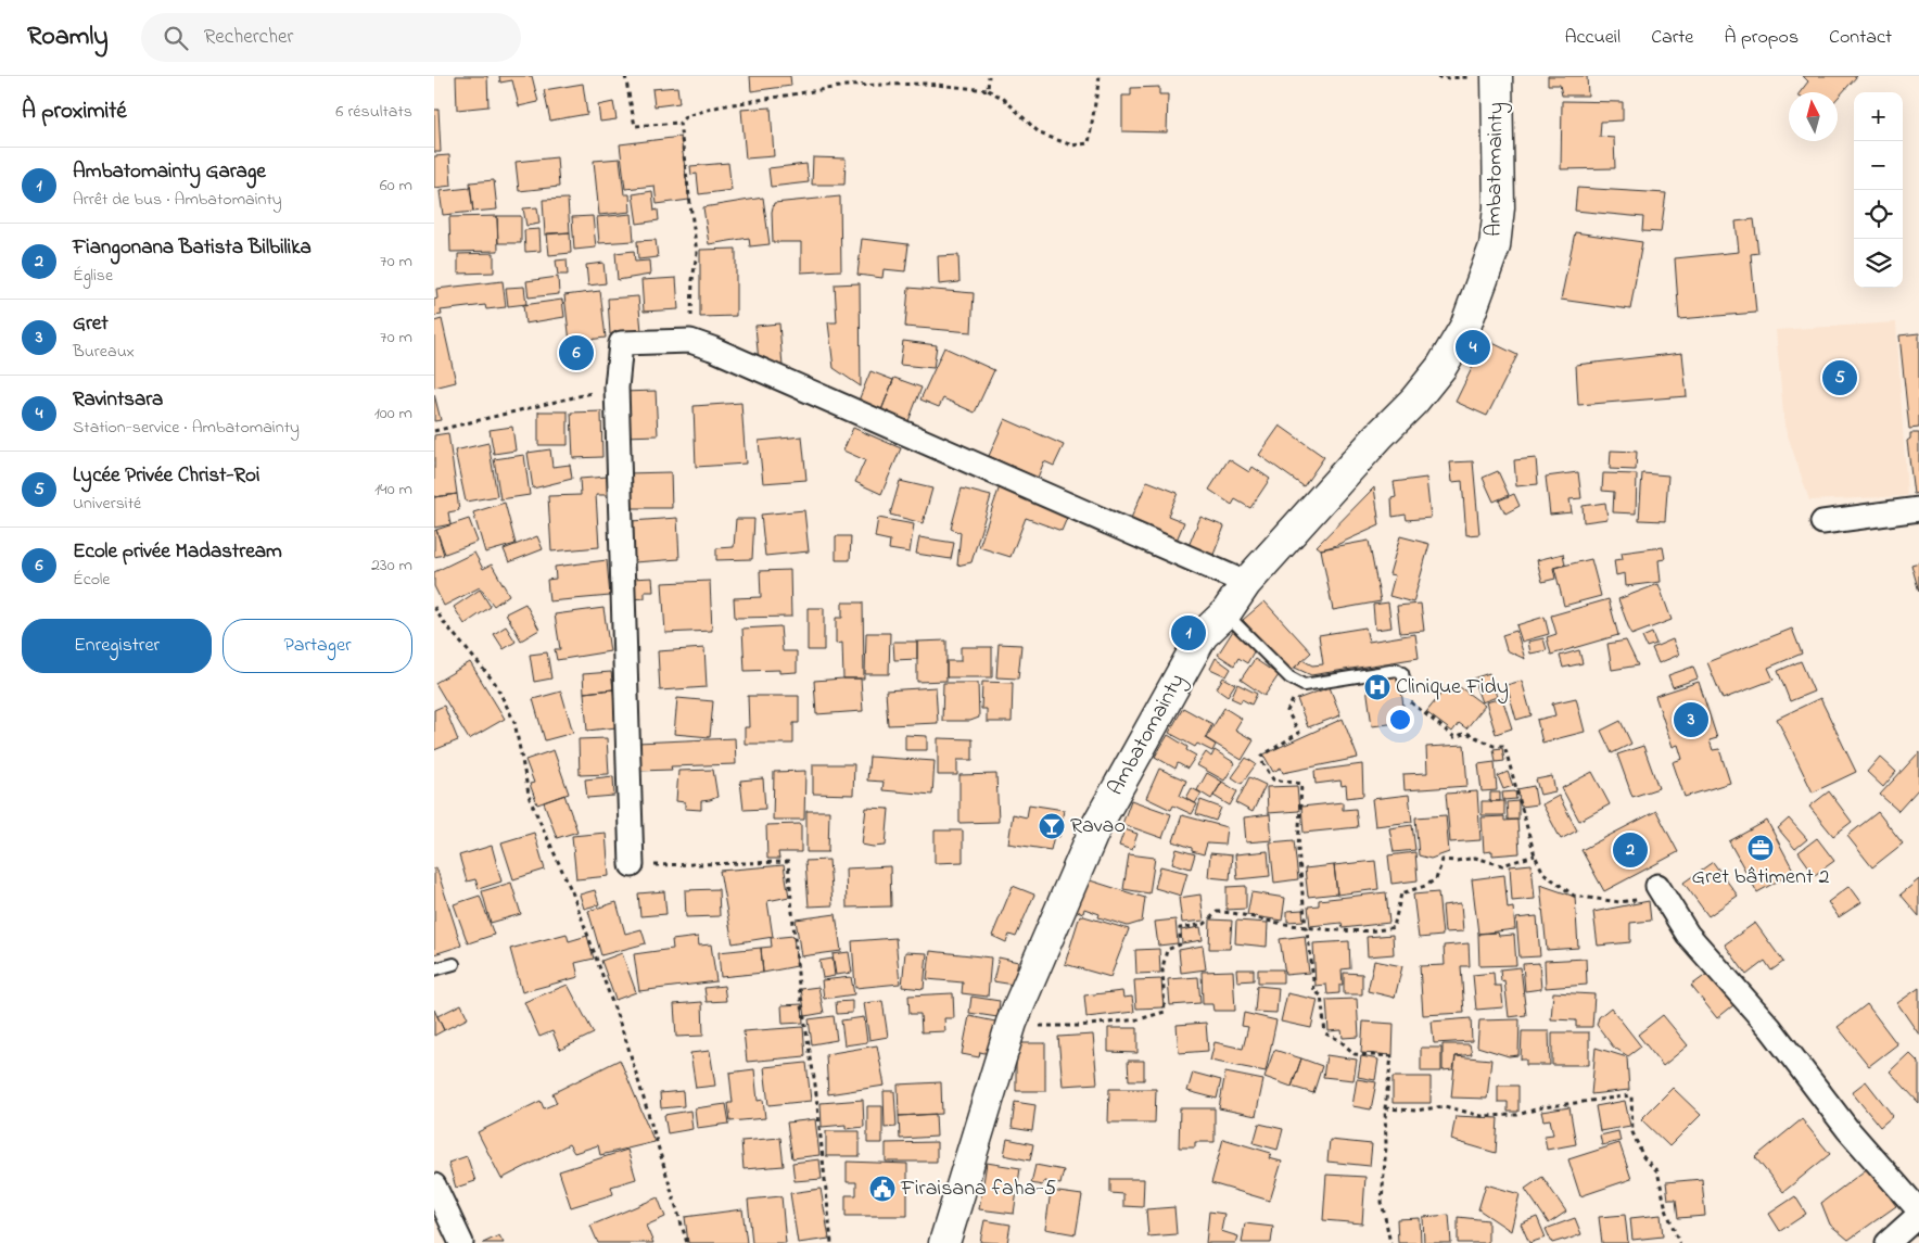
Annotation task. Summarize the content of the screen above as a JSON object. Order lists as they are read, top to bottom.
{
  "streets": {
    "main road": ["Ambatomainty"]
  },
  "places": {
    "hospital": ["Clinique Fidy"],
    "bar": ["Ravao"],
    "office": ["Gret bâtiment 2"],
    "public building": ["Firaisana faha-5"]
  },
  "north": "top",
  "page": {
    "header": "Roamly",
    "search": "Rechercher",
    "nav": [
      "Accueil",
      "Carte",
      "À propos",
      "Contact"
    ],
    "heading": ["À proximité", "6 résultats"],
    "map_buttons": ["+", "−"],
    "list": [
      {
        "mark": "1",
        "name": "Ambatomainty Garage",
        "note": "Arrêt de bus · Ambatomainty",
        "value": "60 m"
      },
      {
        "mark": "2",
        "name": "Fiangonana Batista Bilbilika",
        "note": "Église",
        "value": "70 m"
      },
      {
        "mark": "3",
        "name": "Gret",
        "note": "Bureaux",
        "value": "70 m"
      },
      {
        "mark": "4",
        "name": "Ravintsara",
        "note": "Station-service · Ambatomainty",
        "value": "100 m"
      },
      {
        "mark": "5",
        "name": "Lycée Privée Christ-Roi",
        "note": "Université",
        "value": "140 m"
      },
      {
        "mark": "6",
        "name": "Ecole privée Madastream",
        "note": "École",
        "value": "230 m"
      }
    ],
    "pins": [
      "4",
      "6",
      "5",
      "1",
      "3",
      "2"
    ],
    "buttons": ["Enregistrer", "Partager"]
  }
}
